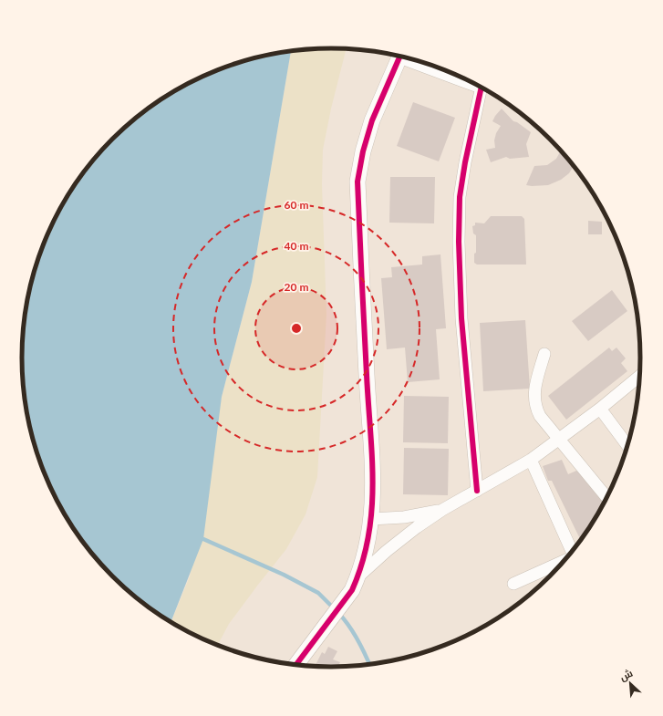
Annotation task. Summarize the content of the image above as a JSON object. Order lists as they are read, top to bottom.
{
  "north": "top left",
  "rings": ["60 m", "40 m", "20 m"]
}
